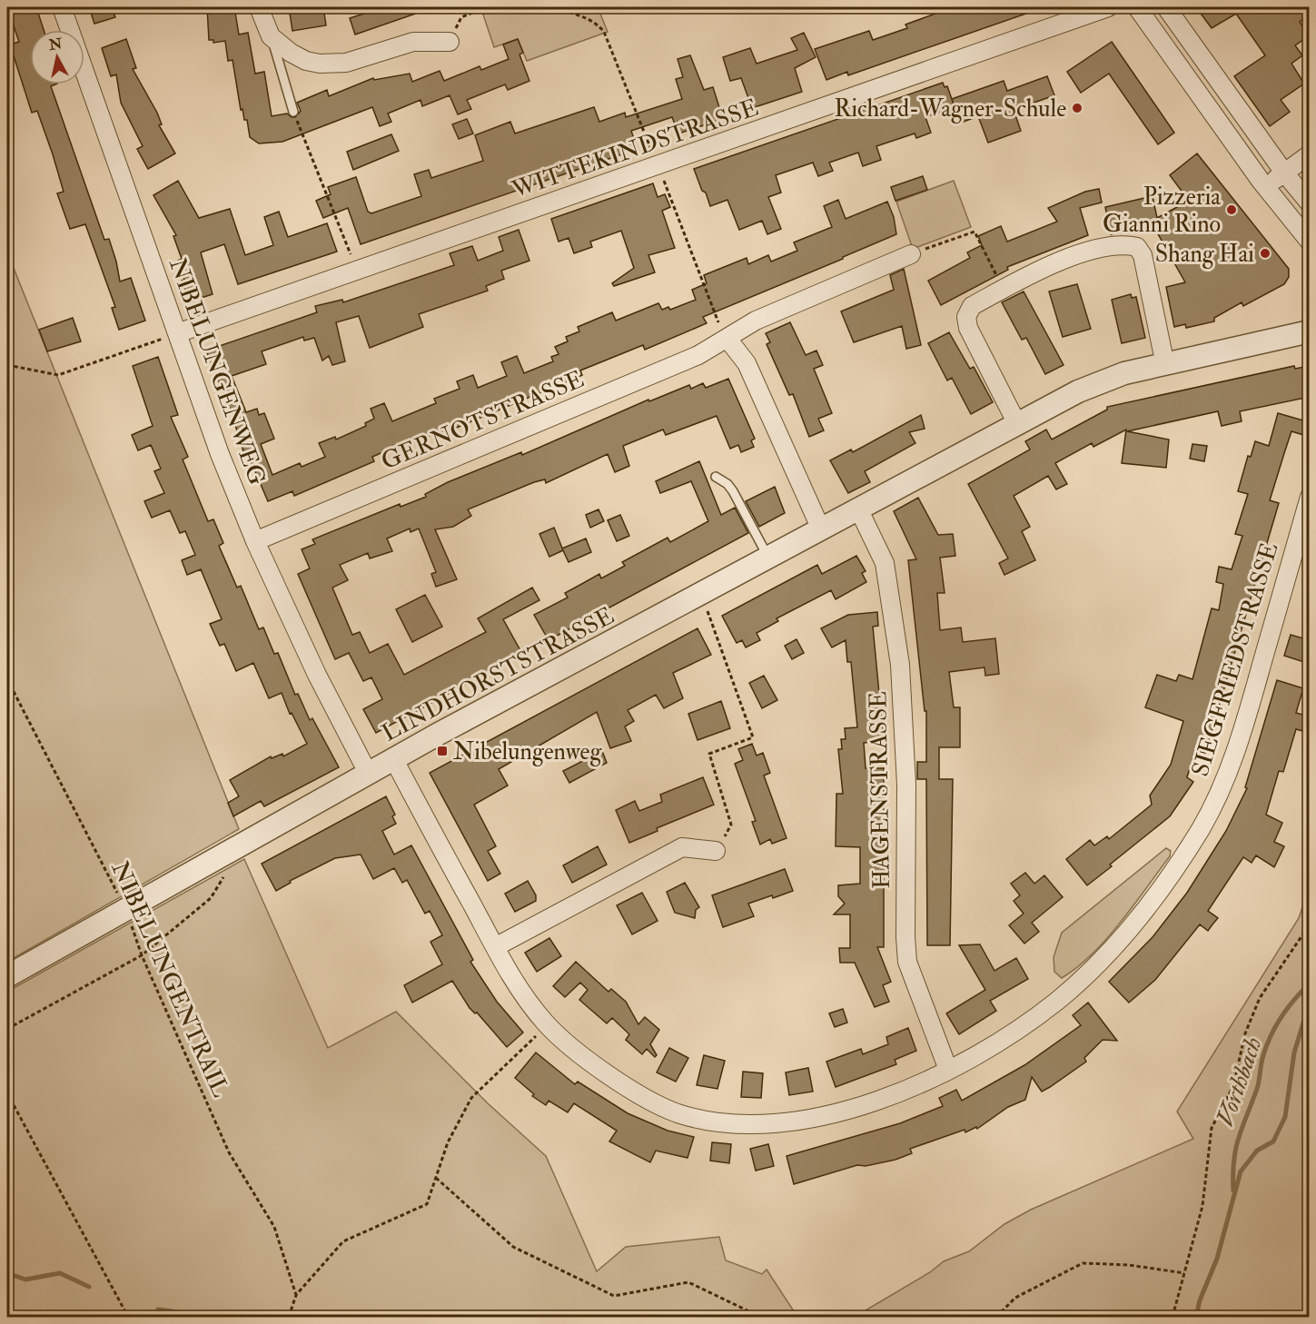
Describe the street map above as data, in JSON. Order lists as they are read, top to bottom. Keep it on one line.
{"streets":{"street":["WITTEKINDSTRASSE","NIBELUNGENWEG","GERNOTSTRASSE","SIEGFRIEDSTRASSE","LINDHORSTSTRASSE","HAGENSTRASSE"],"path":["NIBELUNGENTRAIL"]},"crossings":[["WITTEKINDSTRASSE","NIBELUNGENWEG"],["NIBELUNGENWEG","GERNOTSTRASSE"],["NIBELUNGENWEG","LINDHORSTSTRASSE"],["SIEGFRIEDSTRASSE","LINDHORSTSTRASSE"],["SIEGFRIEDSTRASSE","HAGENSTRASSE"],["LINDHORSTSTRASSE","HAGENSTRASSE"],["LINDHORSTSTRASSE","NIBELUNGENTRAIL"]],"water":["Vorthbach"],"places":{"other":["Richard-Wagner-Schule","Pizzeria Gianni Rino","Shang Hai"],"transit":["Nibelungenweg"]},"north":"top"}
